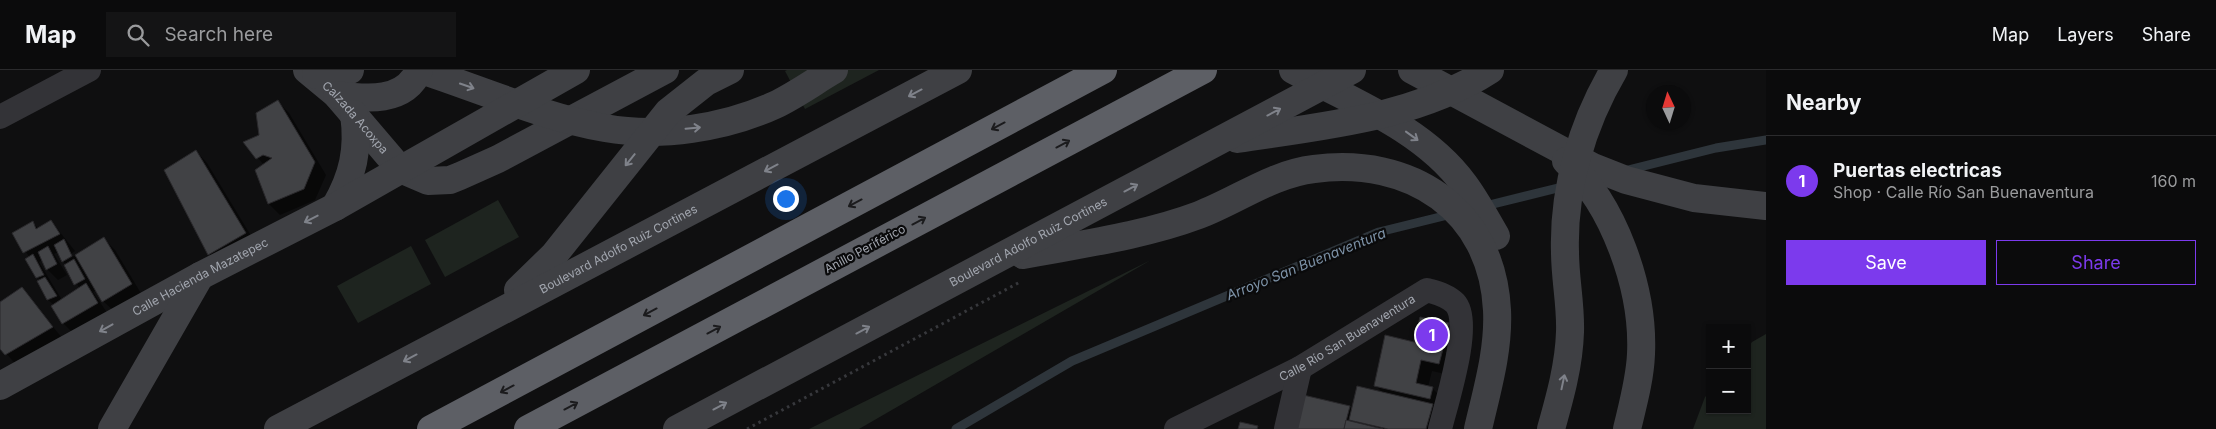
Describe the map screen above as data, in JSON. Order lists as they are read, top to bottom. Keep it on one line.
{"streets":{"highway":["Anillo Periférico"],"main road":["Calzada Acoxpa","Boulevard Adolfo Ruiz Cortines","Calle Hacienda Mazatepec"],"street":["Calle Río San Buenaventura"]},"crossings":[["Calzada Acoxpa","Calle Hacienda Mazatepec"]],"one_way":["Calle Hacienda Mazatepec"],"water":["Arroyo San Buenaventura"],"north":"top","page":{"header":"Map","search":"Search here","nav":["Map","Layers","Share"],"heading":"Nearby","list":[{"mark":"1","name":"Puertas electricas","note":"Shop · Calle Río San Buenaventura","value":"160 m"}],"buttons":["Save","Share"],"pins":"1","map_buttons":["+","−"]}}
